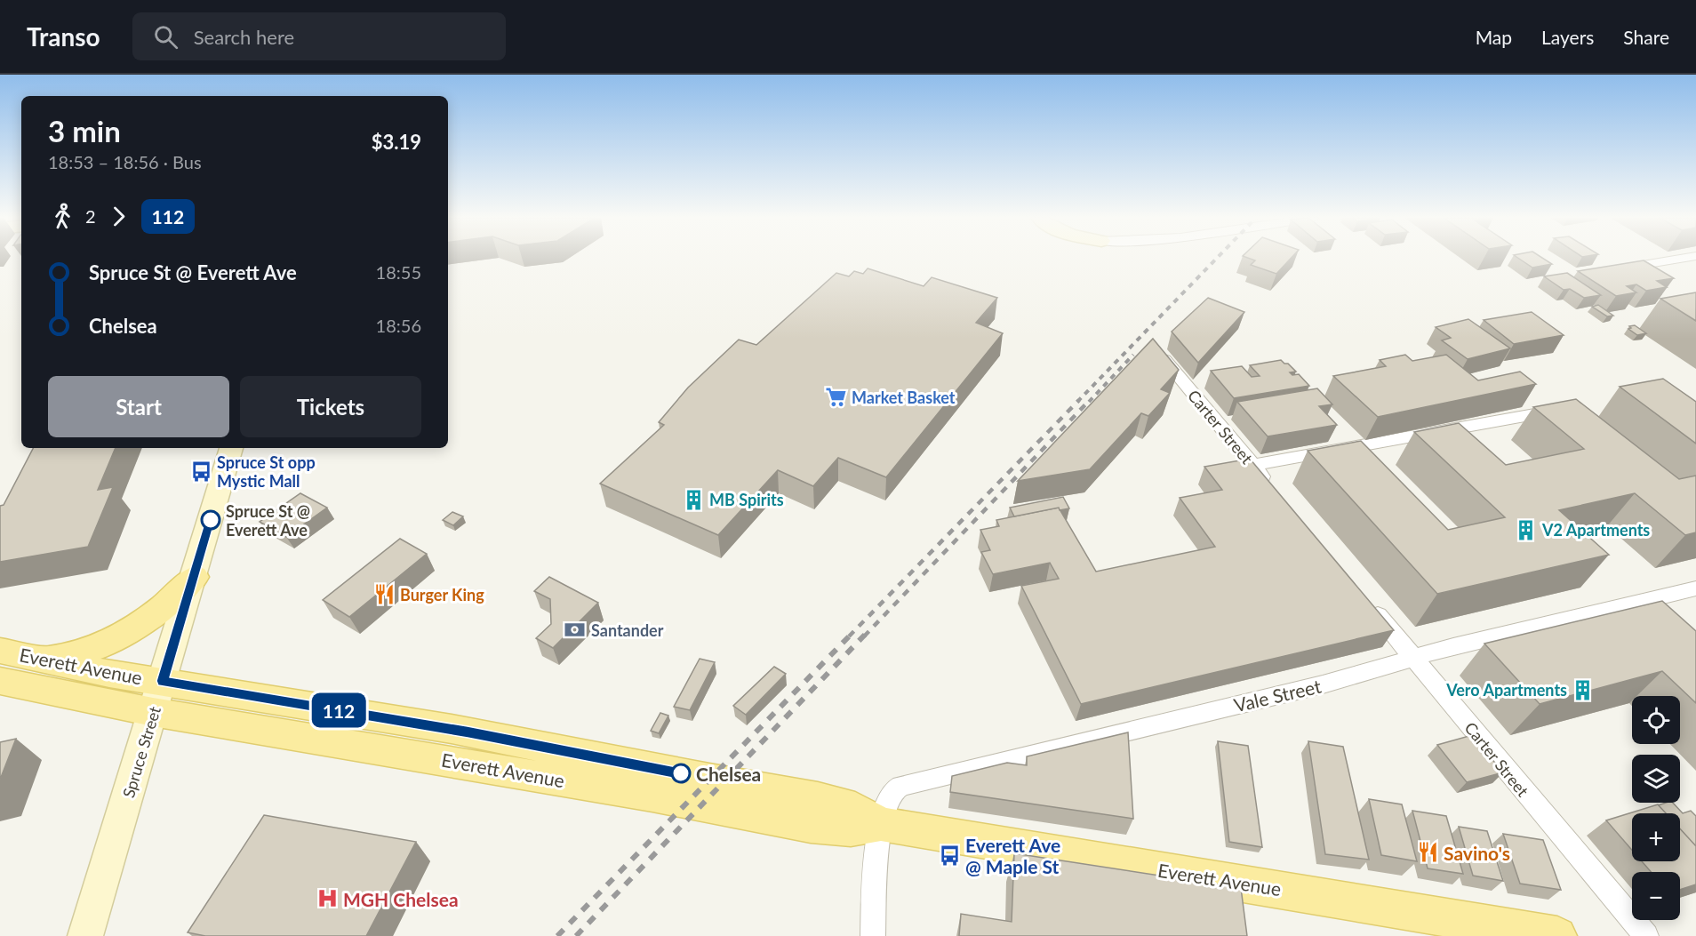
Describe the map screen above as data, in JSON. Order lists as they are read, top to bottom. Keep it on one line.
{"streets":{"main road":["Everett Avenue"],"street":["Carter Street","Vale Street","Spruce Street"]},"crossings":[["Carter Street","Vale Street"],["Everett Avenue","Vale Street"],["Everett Avenue","Spruce Street"]],"places":{"supermarket":["Market Basket"],"bus stop":["Spruce St opp Mystic Mall","Everett Ave @ Maple St"],"building":["MB Spirits","V2 Apartments","Vero Apartments"],"other":["Spruce St @ Everett Ave","Chelsea"],"restaurant":["Burger King","Savino's"],"bank":["Santander"],"hospital":["MGH Chelsea"]},"lines":["bus line 112"],"page":{"header":"Transo","search":"Search here","nav":["Map","Layers","Share"],"on_map":"112","heading":["3 min","18:53 – 18:56 · Bus","$3.19"],"legs":["2","112"],"list":[{"name":"Spruce St @ Everett Ave","value":"18:55"},{"name":"Chelsea","value":"18:56"}],"buttons":["Start","Tickets"],"map_buttons":["+","−"]}}
